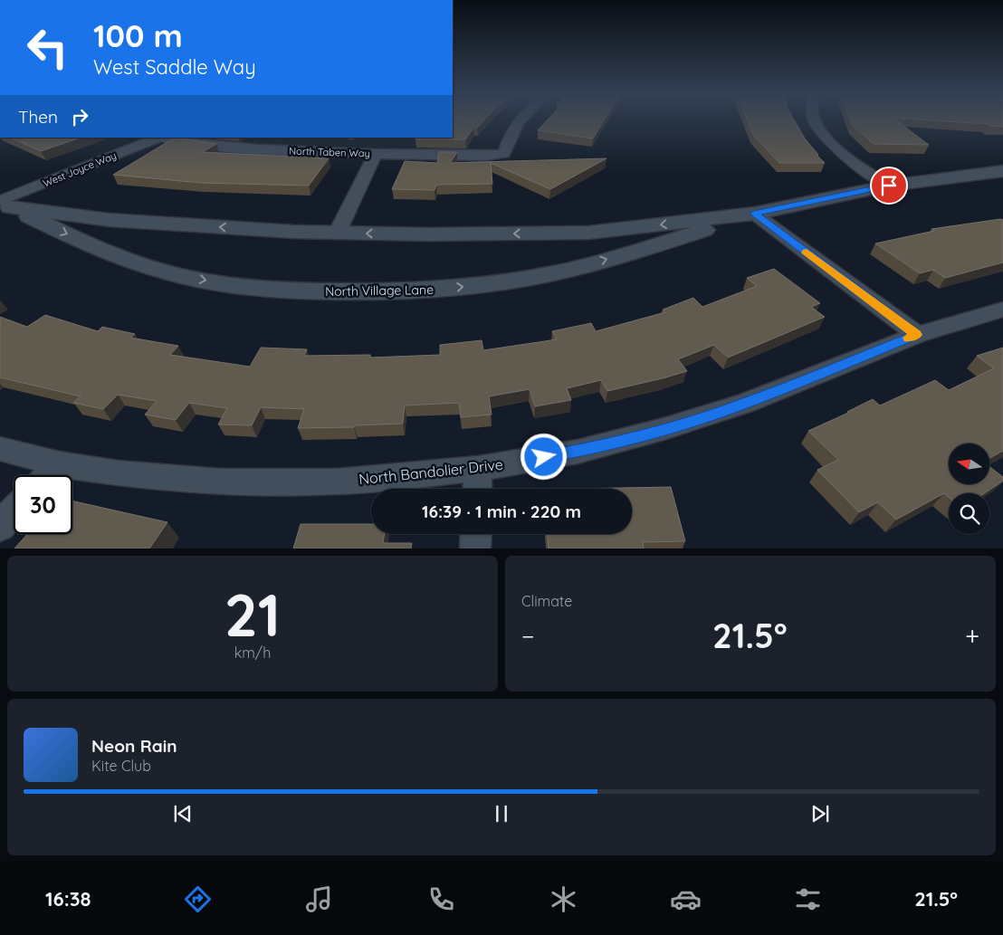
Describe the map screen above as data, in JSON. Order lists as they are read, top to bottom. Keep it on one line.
{"streets":{"street":["North Taben Way","West Joyce Way","North Village Lane","North Bandolier Drive"]},"crossings":[["North Taben Way","West Joyce Way"],["West Joyce Way","North Village Lane"]],"north":"left","page":{"turn":["100 m","West Saddle Way"],"then":"Then","limit":"30","trip":"16:39 · 1 min · 220 m","tile":[["21","km/h"],"Climate"],"heat":["−","21.5°","+"],"song":["Neon Rain","Kite Club"],"tabs":["16:38","21.5°"]}}
